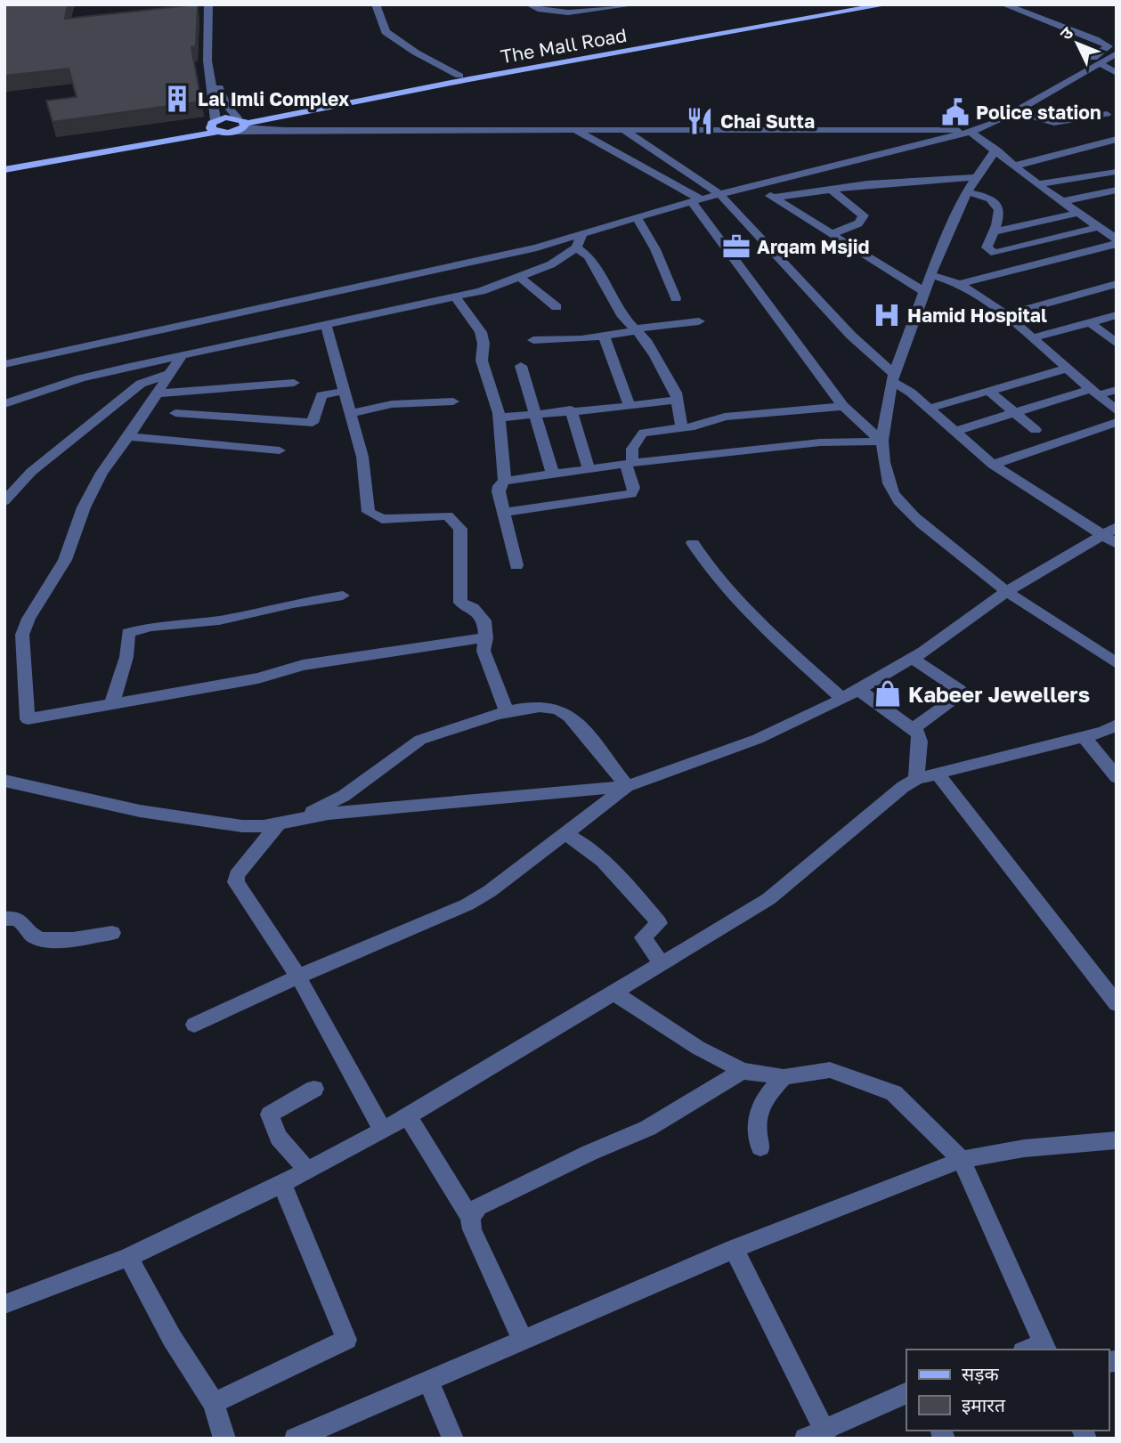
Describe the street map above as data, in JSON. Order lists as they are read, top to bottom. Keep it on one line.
{"streets":{"main road":["The Mall Road"]},"places":{"building":["Lal Imli Complex"],"public building":["Police station"],"restaurant":["Chai Sutta"],"office":["Arqam Msjid"],"hospital":["Hamid Hospital"],"shop":["Kabeer Jewellers"]},"legend":["सड़क","इमारत"],"north":"top left"}
